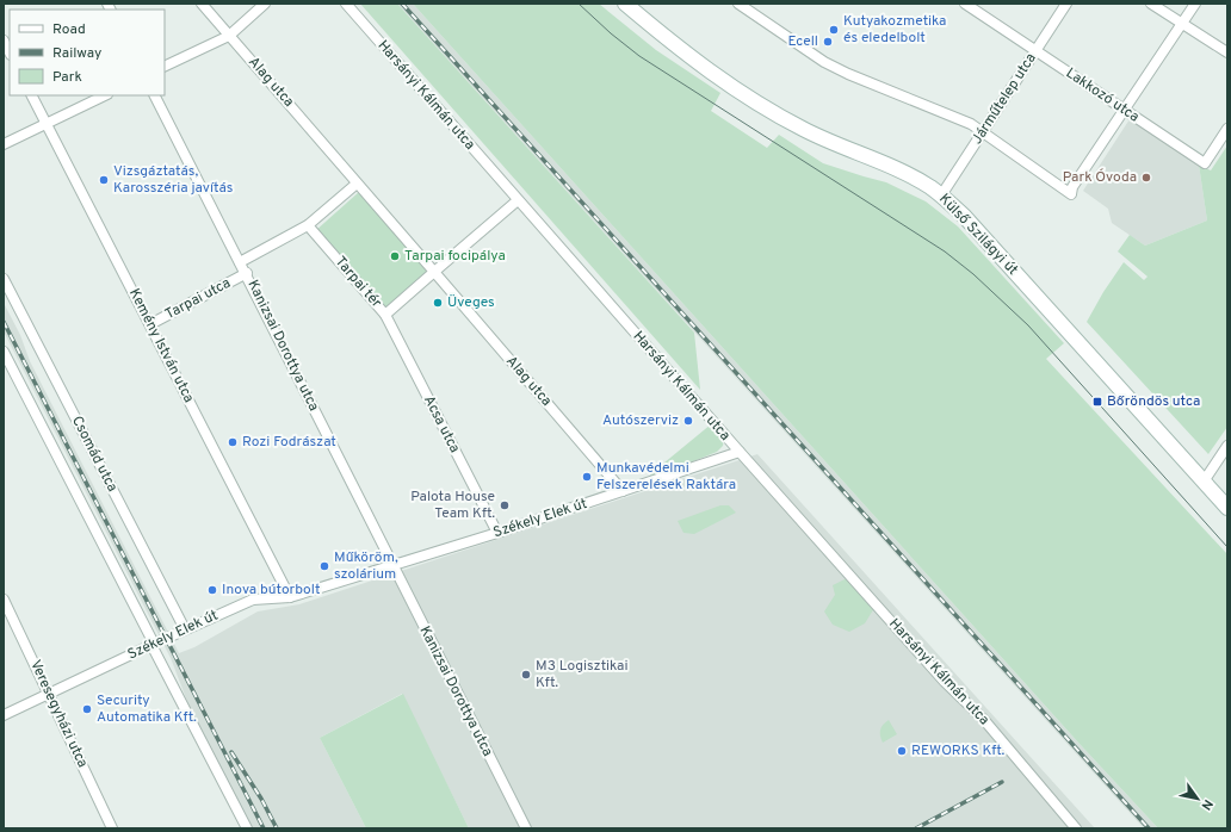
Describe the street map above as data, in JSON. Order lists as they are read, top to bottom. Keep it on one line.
{"streets":{"street":["Alag utca","Harsányi Kálmán utca","Lakkozó utca","Járműtelep utca","Külső Szilágyi út","Tarpai tér","Tarpai utca","Kemény István utca","Kanizsai Dorottya utca","Acsa utca","Csomád utca","Székely Elek út","Veresegyházi utca"]},"crossings":[["Alag utca","Tarpai tér"],["Alag utca","Székely Elek út"],["Harsányi Kálmán utca","Tarpai tér"],["Harsányi Kálmán utca","Székely Elek út"],["Lakkozó utca","Járműtelep utca"],["Járműtelep utca","Külső Szilágyi út"],["Tarpai tér","Tarpai utca"],["Tarpai tér","Acsa utca"],["Tarpai utca","Kemény István utca"],["Tarpai utca","Kanizsai Dorottya utca"],["Kemény István utca","Székely Elek út"],["Kanizsai Dorottya utca","Székely Elek út"],["Acsa utca","Székely Elek út"],["Csomád utca","Székely Elek út"],["Székely Elek út","Veresegyházi utca"]],"places":{"other":["Kutyakozmetika és eledelbolt","Ecell","Park Óvoda","Vizsgáztatás, Karosszéria javítás","Tarpai focipálya","Üveges","Autószerviz","Rozi Fodrászat","Munkavédelmi Felszerelések Raktára","Palota House Team Kft.","Műköröm, szolárium","Inova bútorbolt","M3 Logisztikai Kft.","Security Automatika Kft.","REWORKS Kft."],"transit":["Bőröndös utca"]},"legend":["Road","Railway","Park"],"north":"bottom right"}
